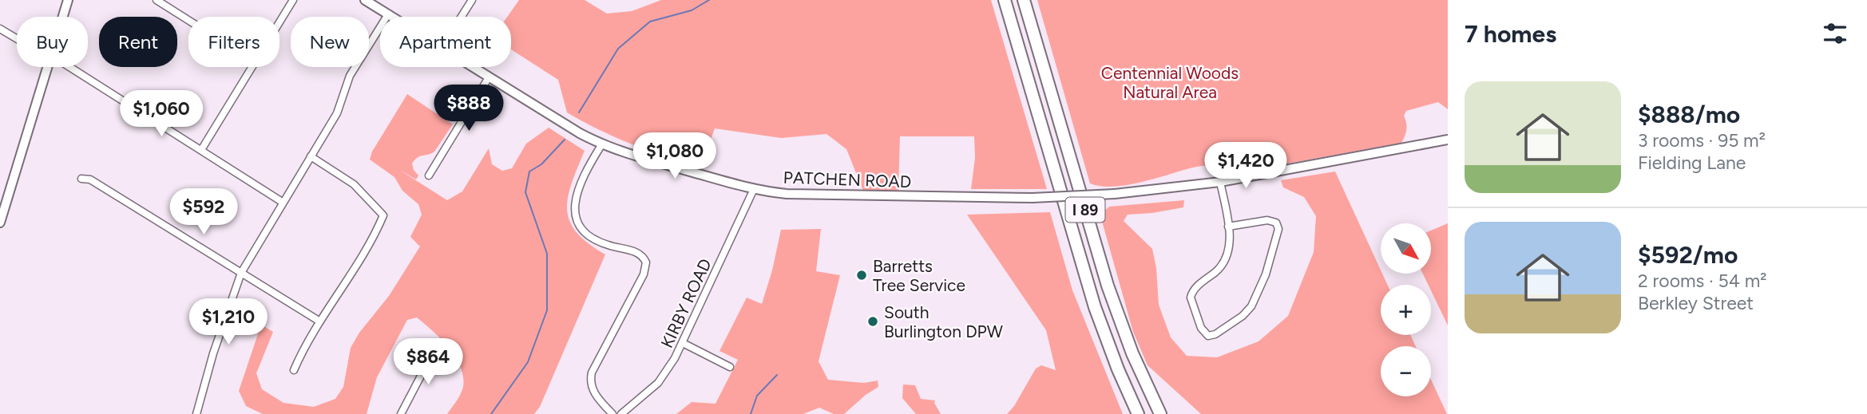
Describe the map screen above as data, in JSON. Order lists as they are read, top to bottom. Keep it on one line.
{"streets":{"highway":["I 89"],"street":["PATCHEN ROAD","KIRBY ROAD"]},"crossings":[["PATCHEN ROAD","KIRBY ROAD"]],"parks":["Centennial Woods Natural Area"],"places":["Barretts Tree Service","South Burlington DPW"],"north":"bottom right","page":{"heading":"7 homes","chip":["Buy","Rent","Filters","New","Apartment"],"list":[{"name":"$888/mo","note":"3 rooms · 95 m² · Fielding Lane"},{"name":"$592/mo","note":"2 rooms · 54 m² · Berkley Street"}],"price":["$888","$1,060","$1,080","$1,420","$592","$1,210","$864"],"map_buttons":["+","−"]}}
